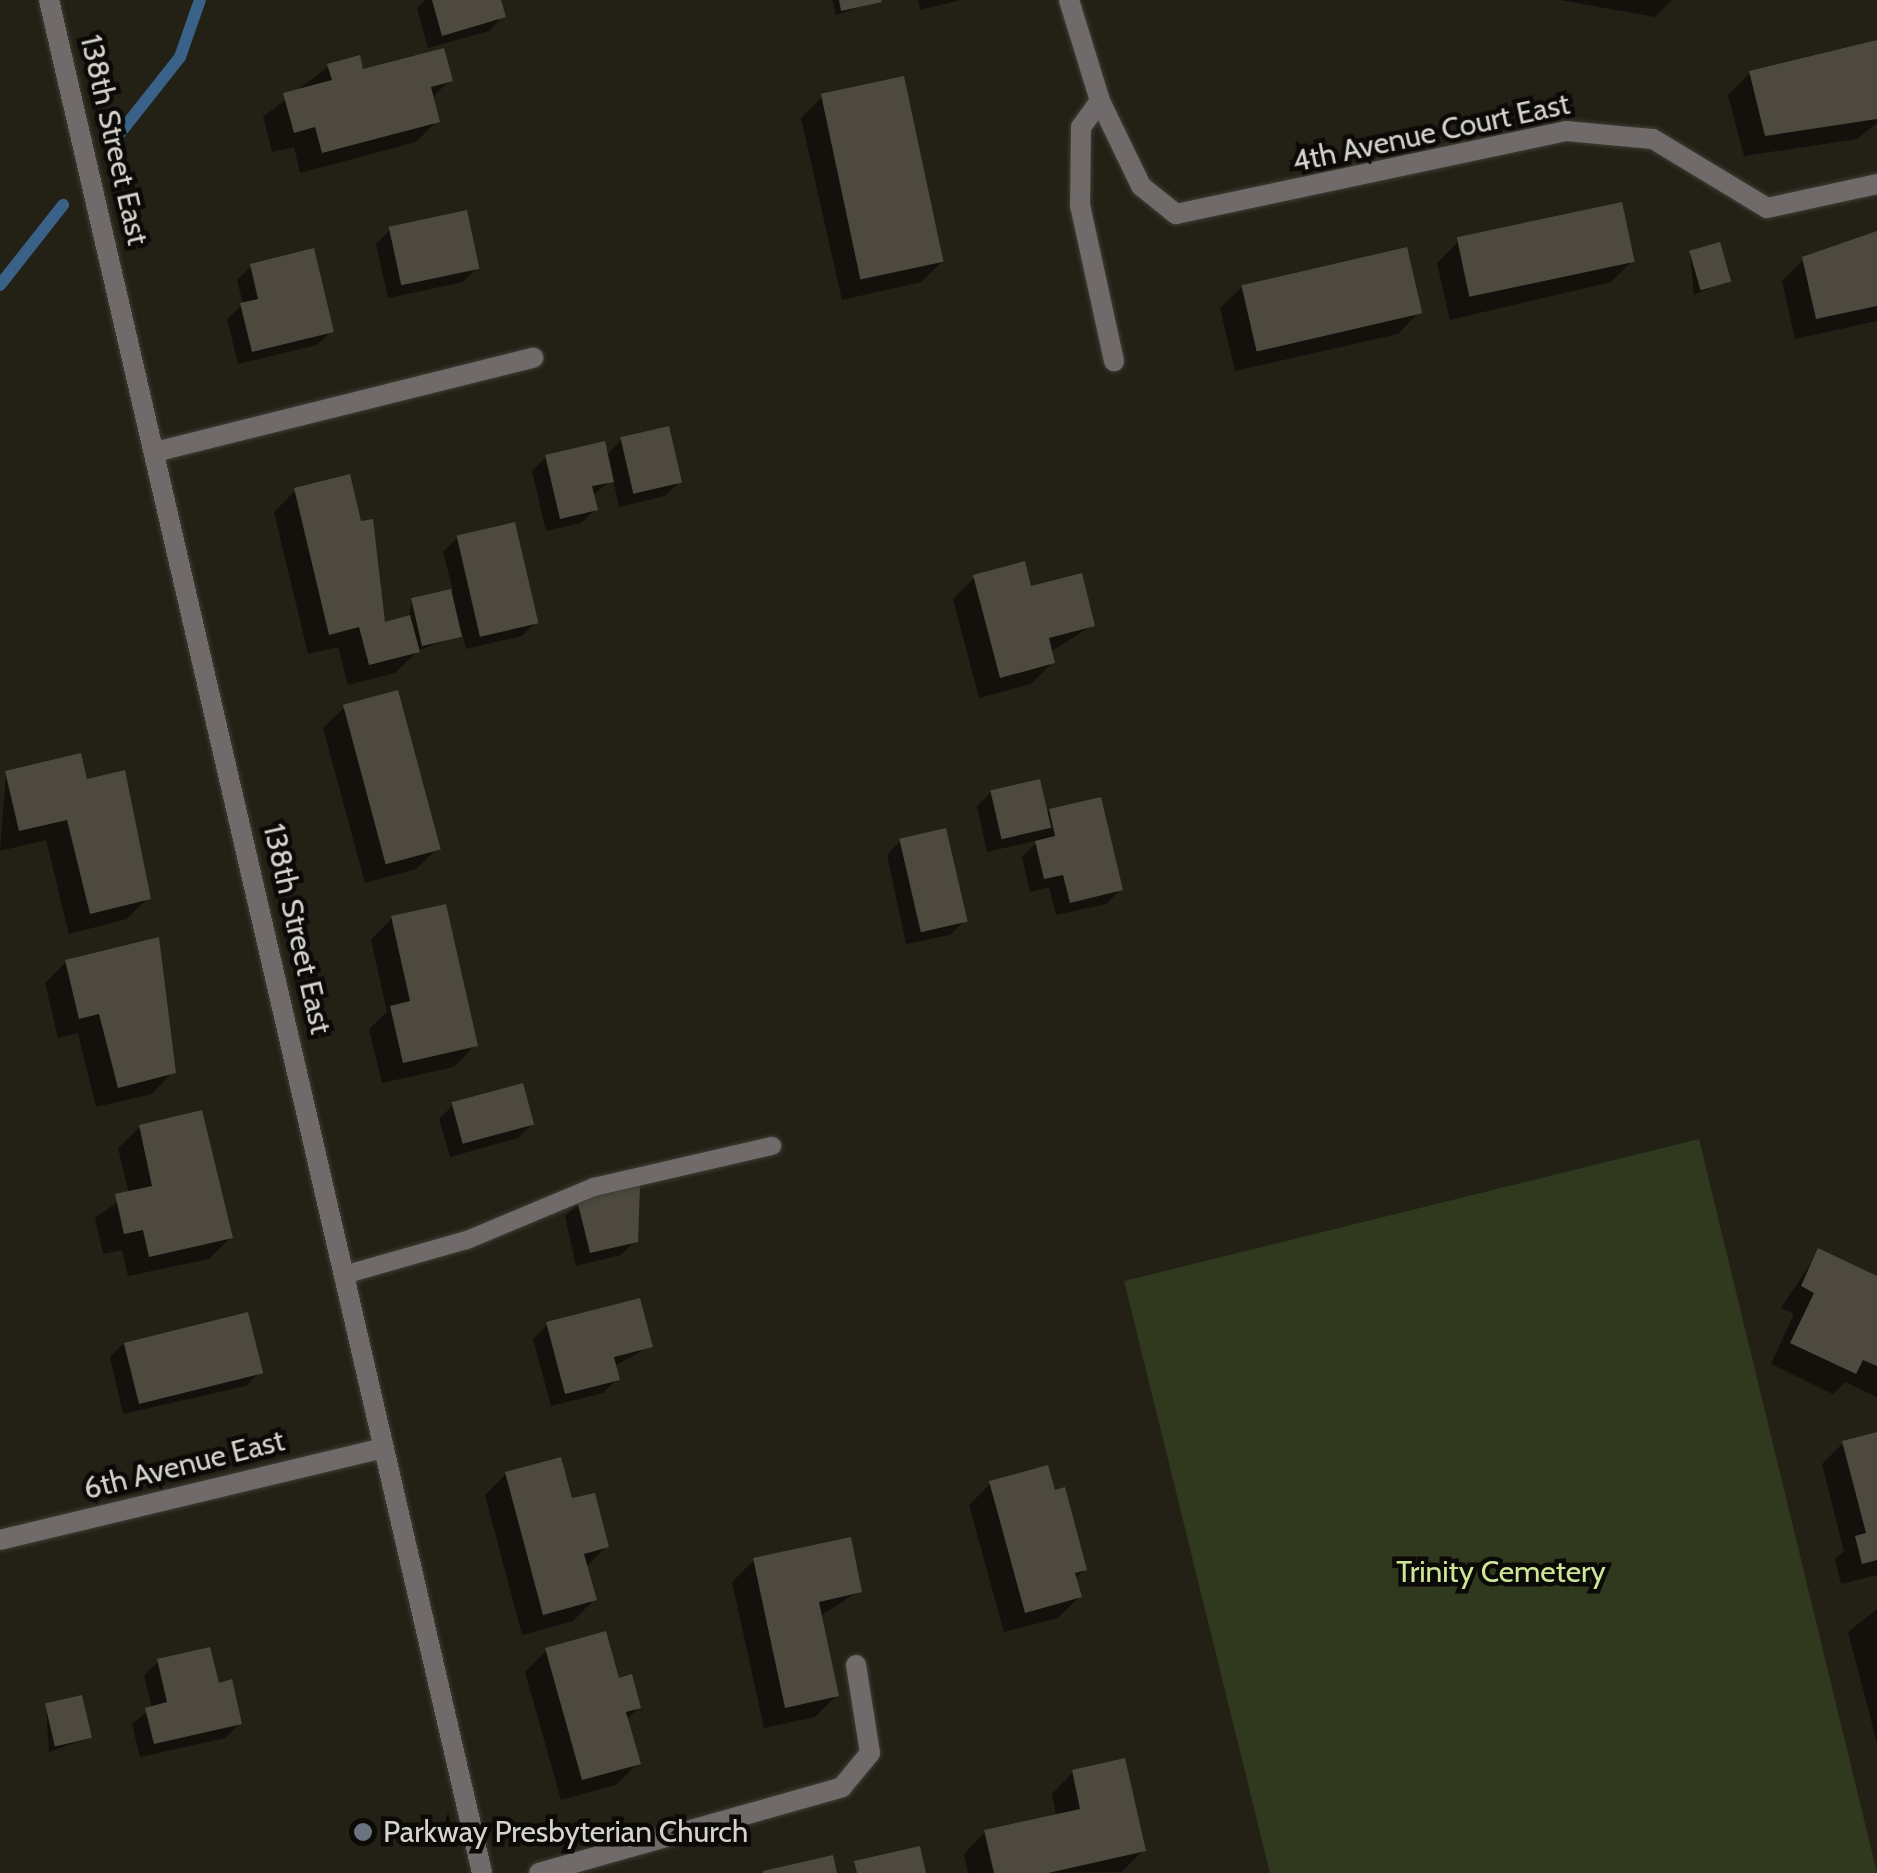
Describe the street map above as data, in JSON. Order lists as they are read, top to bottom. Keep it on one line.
{"streets":{"street":["4th Avenue Court East","138th Street East","6th Avenue East"]},"crossings":[["138th Street East","6th Avenue East"]],"parks":["Trinity Cemetery"],"places":["Parkway Presbyterian Church"]}
